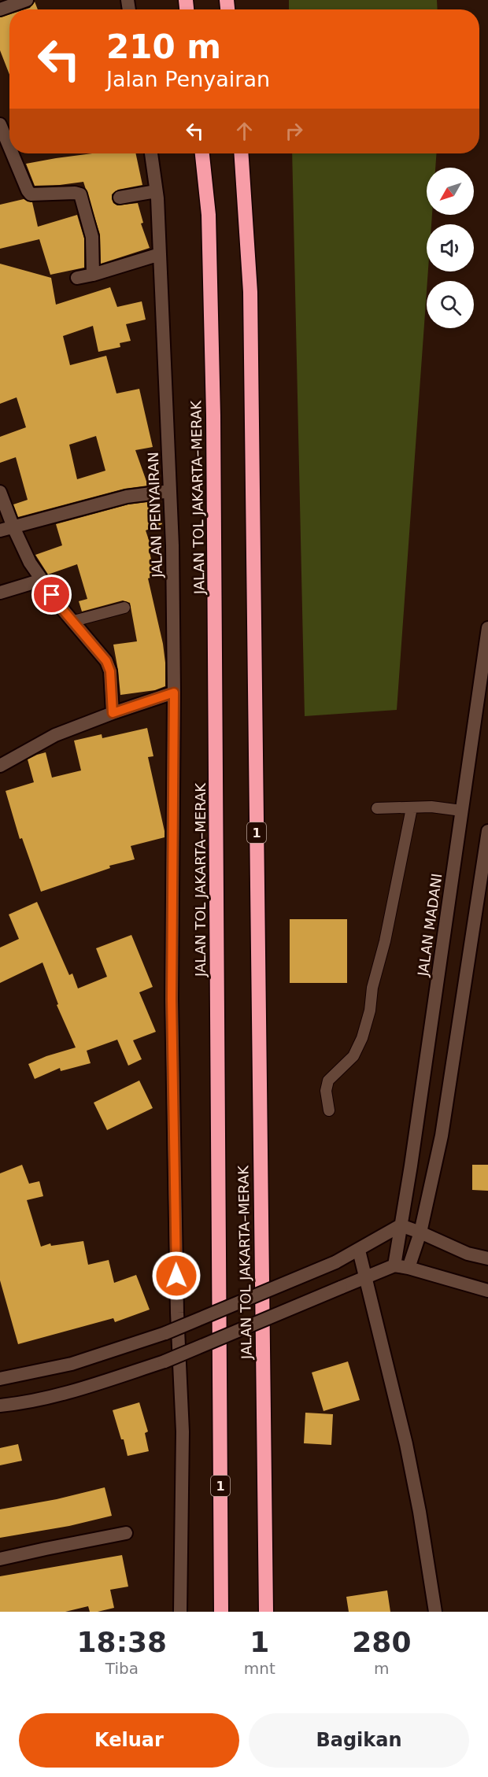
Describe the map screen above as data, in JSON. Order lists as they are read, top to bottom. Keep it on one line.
{"streets":{"highway":["JALAN TOL JAKARTA–MERAK","1"],"street":["JALAN PENYAIRAN","JALAN MADANI"]},"north":"bottom left","page":{"turn":["210 m","Jalan Penyairan"],"eta":["18:38","Tiba","1","mnt","280","m"],"buttons":["Keluar","Bagikan"]}}
